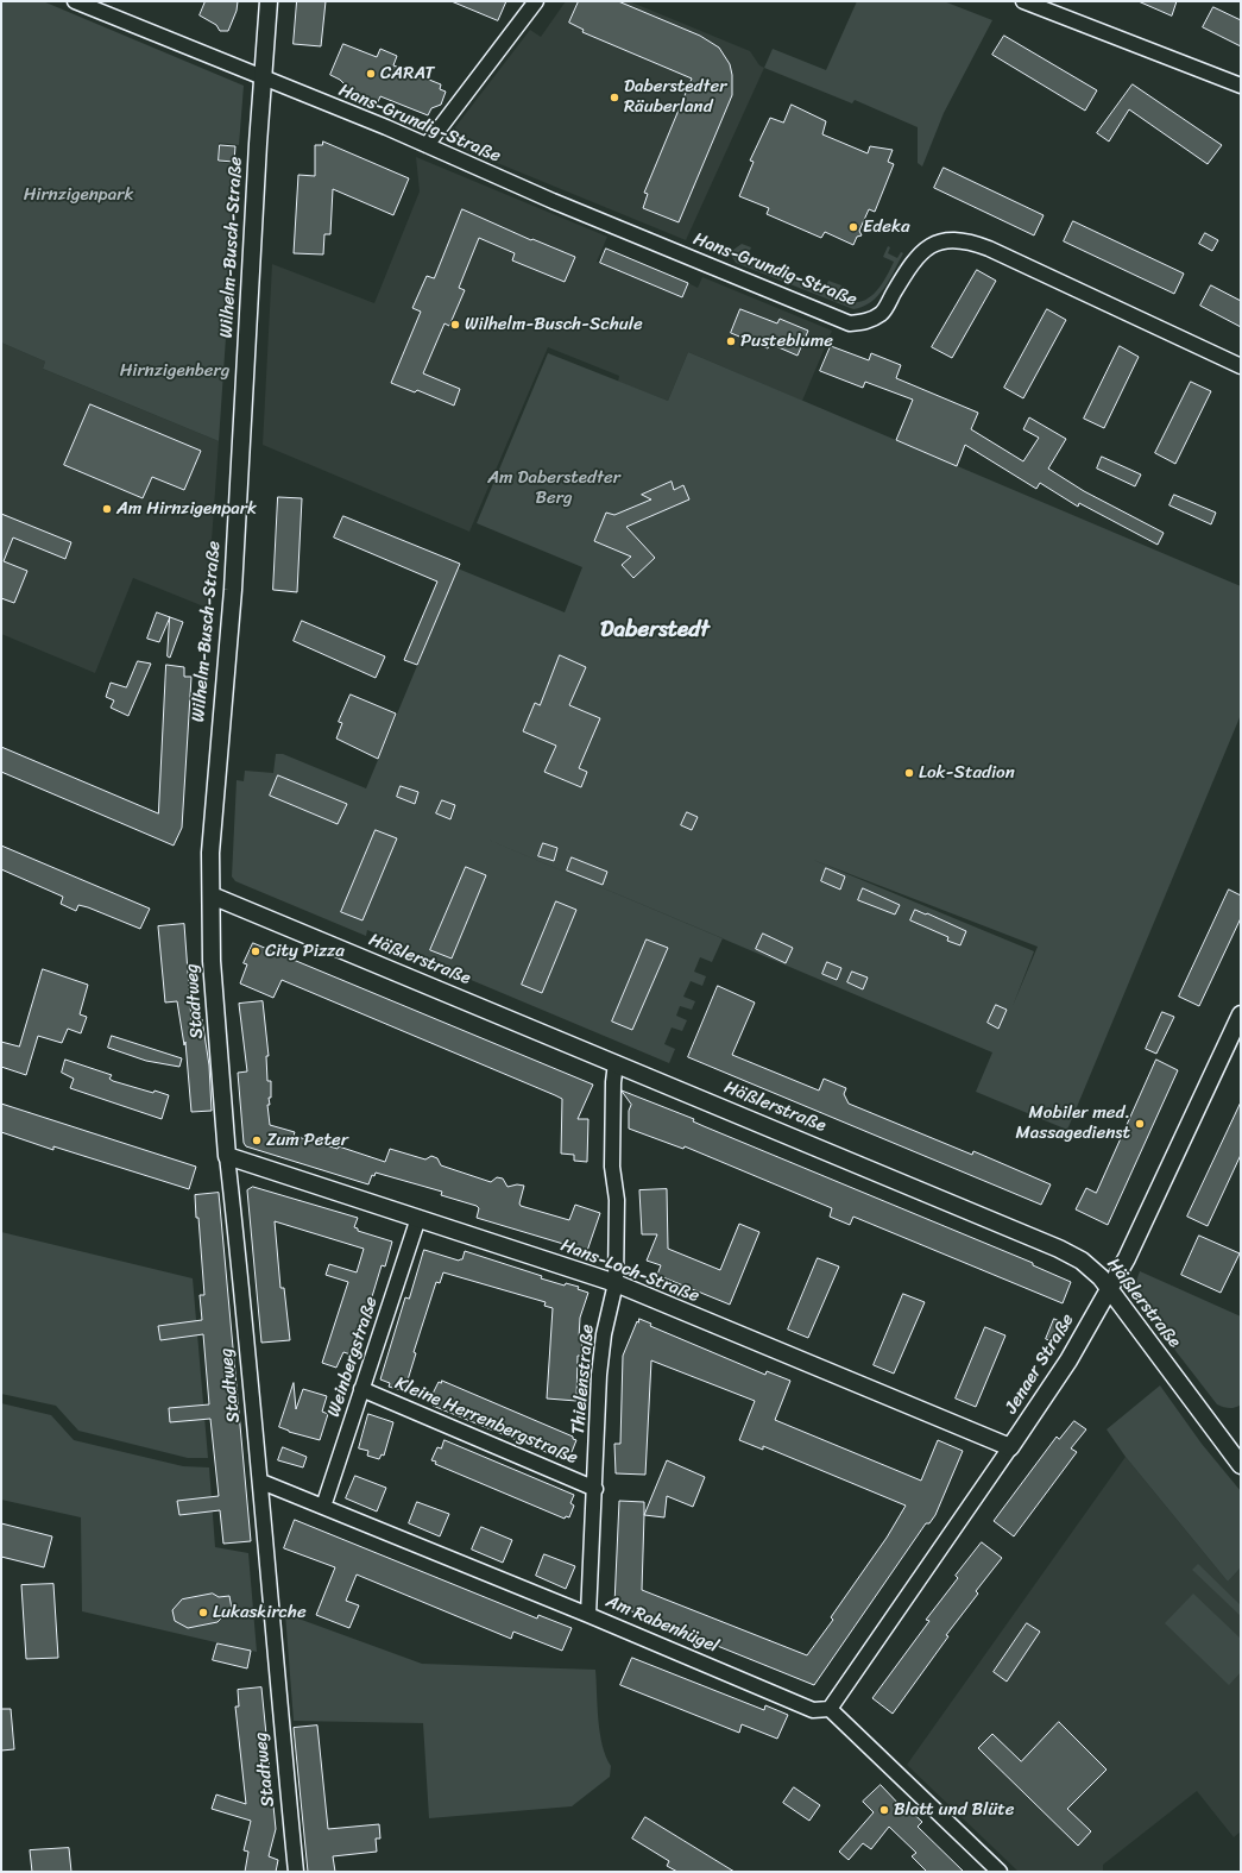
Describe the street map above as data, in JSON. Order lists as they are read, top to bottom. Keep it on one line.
{"streets":{"street":["Hans-Grundig-Straße","Wilhelm-Busch-Straße","Häßlerstraße","Stadtweg","Hans-Loch-Straße","Weinbergstraße","Jenaer Straße","Thielenstraße","Kleine Herrenbergstraße","Am Rabenhügel"]},"crossings":[["Hans-Grundig-Straße","Wilhelm-Busch-Straße"],["Wilhelm-Busch-Straße","Häßlerstraße"],["Wilhelm-Busch-Straße","Stadtweg"],["Häßlerstraße","Stadtweg"],["Häßlerstraße","Jenaer Straße"],["Häßlerstraße","Thielenstraße"],["Stadtweg","Hans-Loch-Straße"],["Stadtweg","Am Rabenhügel"],["Hans-Loch-Straße","Weinbergstraße"],["Hans-Loch-Straße","Jenaer Straße"],["Hans-Loch-Straße","Thielenstraße"],["Weinbergstraße","Kleine Herrenbergstraße"],["Weinbergstraße","Am Rabenhügel"],["Jenaer Straße","Am Rabenhügel"],["Thielenstraße","Kleine Herrenbergstraße"],["Thielenstraße","Am Rabenhügel"]],"districts":["Daberstedt"],"parks":["Hirnzigenpark","Hirnzigenberg","Am Daberstedter Berg"],"places":["CARAT","Daberstedter Räuberland","Edeka","Wilhelm-Busch-Schule","Pusteblume","Am Hirnzigenpark","Lok-Stadion","City Pizza","Mobiler med. Massagedienst","Zum Peter","Lukaskirche","Blatt und Blüte"]}
